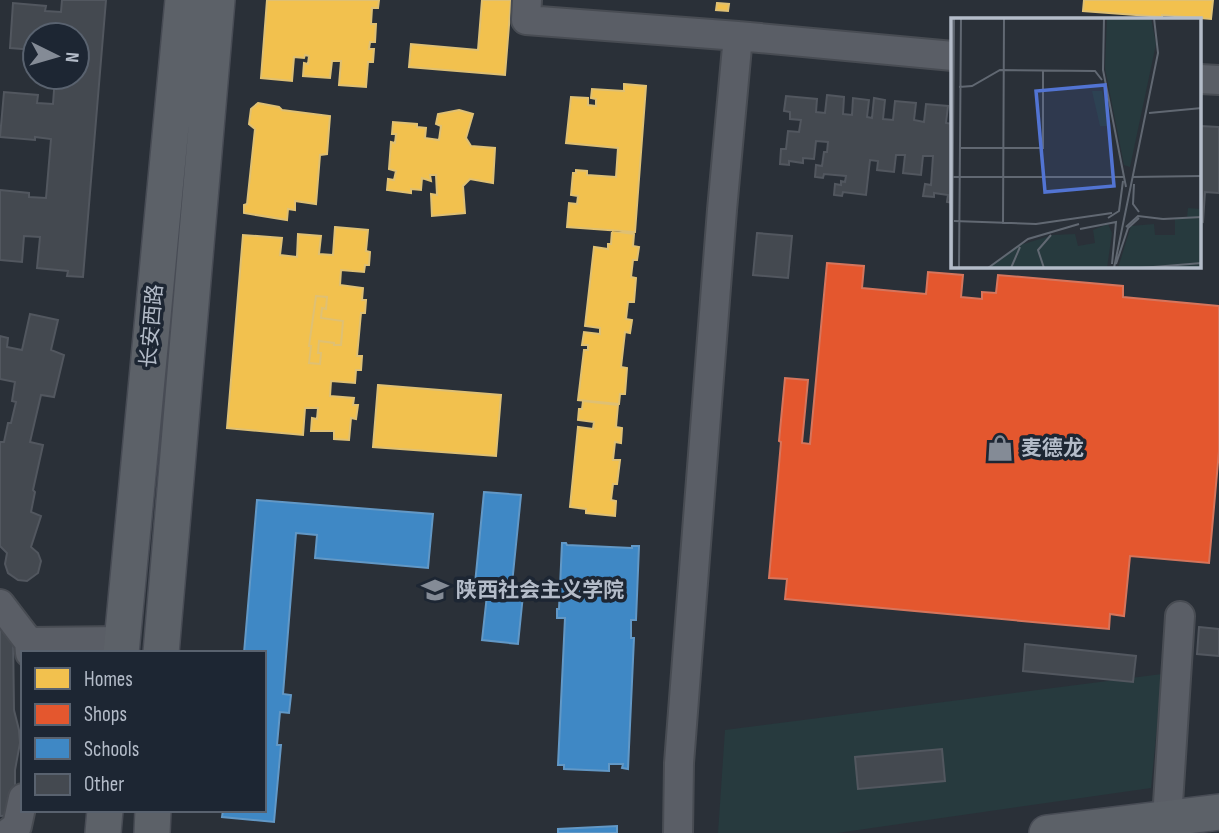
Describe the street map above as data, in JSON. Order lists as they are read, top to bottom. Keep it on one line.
{"streets":{"main road":["长安西路"]},"places":{"shop":["麦德龙"],"school or university":["陕西社会主义学院"]},"legend":["Homes","Shops","Schools","Other"],"north":"right"}
